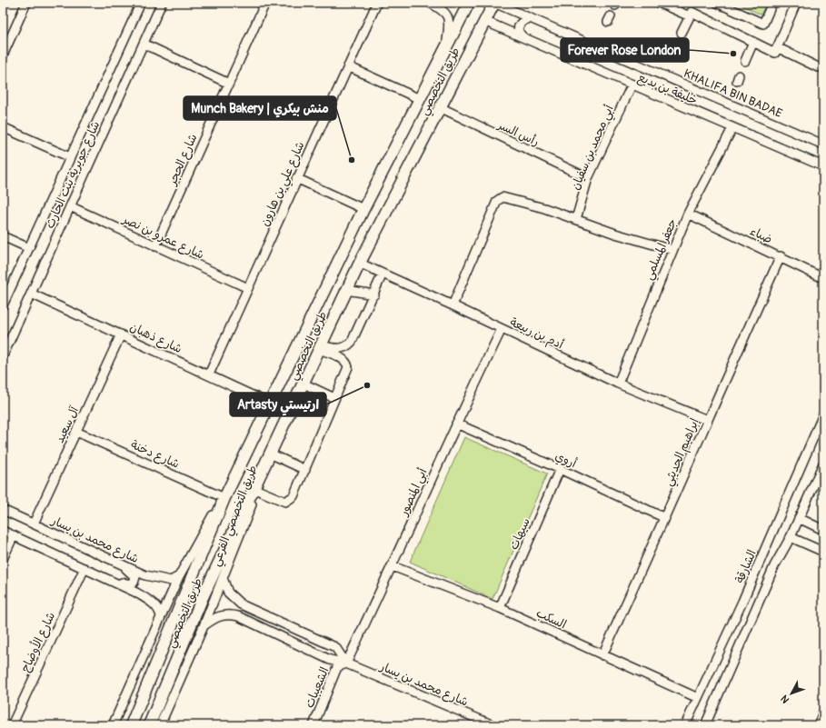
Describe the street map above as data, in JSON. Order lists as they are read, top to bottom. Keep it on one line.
{"streets":{"main road":["طريق التخصصي"],"street":["خليفة بن بديع","KHALIFA BIN BADAE","رأس السر","أبي محمد بن سفيان","شارع الحجر","شارع جويرية بنت الحارث","شارع علي بن هارون","ضباء","شارع عمرو بن نصر","جعفر المسلمي","أدم بن ربيعة","شارع ذهبان","آل سعيد","إبراهيم الحديثي","شارع دخنة","أروي","أبي المنصور","طريق التخصصي الفرعي","سيهات","شارع محمد بن يسار","الشارقة","السكب","شارع الأوضاح","الشعيبات"]},"crossings":[["طريق التخصصي","خليفة بن بديع"],["طريق التخصصي","KHALIFA BIN BADAE"],["طريق التخصصي","رأس السر"],["طريق التخصصي","أدم بن ربيعة"],["طريق التخصصي","شارع ذهبان"],["طريق التخصصي","شارع دخنة"],["طريق التخصصي","طريق التخصصي الفرعي"],["خليفة بن بديع","أبي محمد بن سفيان"],["خليفة بن بديع","جعفر المسلمي"],["رأس السر","أبي محمد بن سفيان"],["شارع الحجر","شارع عمرو بن نصر"],["شارع جويرية بنت الحارث","شارع عمرو بن نصر"],["شارع جويرية بنت الحارث","شارع ذهبان"],["شارع علي بن هارون","شارع عمرو بن نصر"],["شارع علي بن هارون","شارع ذهبان"],["ضباء","جعفر المسلمي"],["ضباء","إبراهيم الحديثي"],["جعفر المسلمي","أدم بن ربيعة"],["أدم بن ربيعة","إبراهيم الحديثي"],["أدم بن ربيعة","أبي المنصور"],["شارع ذهبان","آل سعيد"],["آل سعيد","شارع دخنة"],["آل سعيد","شارع محمد بن يسار"],["إبراهيم الحديثي","أروي"],["إبراهيم الحديثي","السكب"],["شارع دخنة","طريق التخصصي الفرعي"],["أروي","أبي المنصور"],["أروي","سيهات"],["أبي المنصور","شارع محمد بن يسار"],["أبي المنصور","السكب"],["أبي المنصور","الشعيبات"],["طريق التخصصي الفرعي","شارع محمد بن يسار"],["سيهات","السكب"],["شارع محمد بن يسار","الشعيبات"],["الشارقة","السكب"]],"places":["Forever Rose London","Munch Bakery | منش بيكري","Artasty ارتيستي"],"north":"bottom left"}
